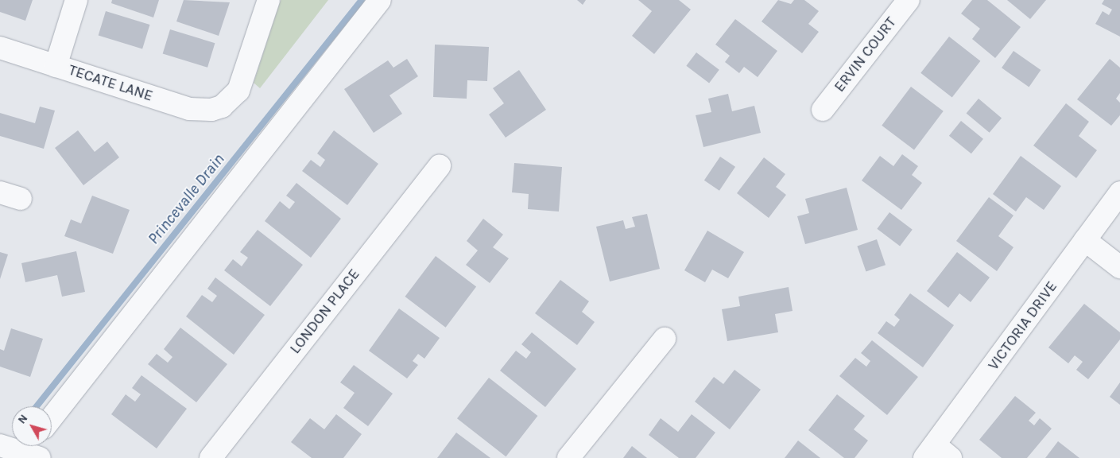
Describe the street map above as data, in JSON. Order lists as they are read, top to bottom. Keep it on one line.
{"streets":{"street":["ERVIN COURT","TECATE LANE","LONDON PLACE","VICTORIA DRIVE"]},"water":["Princevalle Drain"],"north":"top left"}
